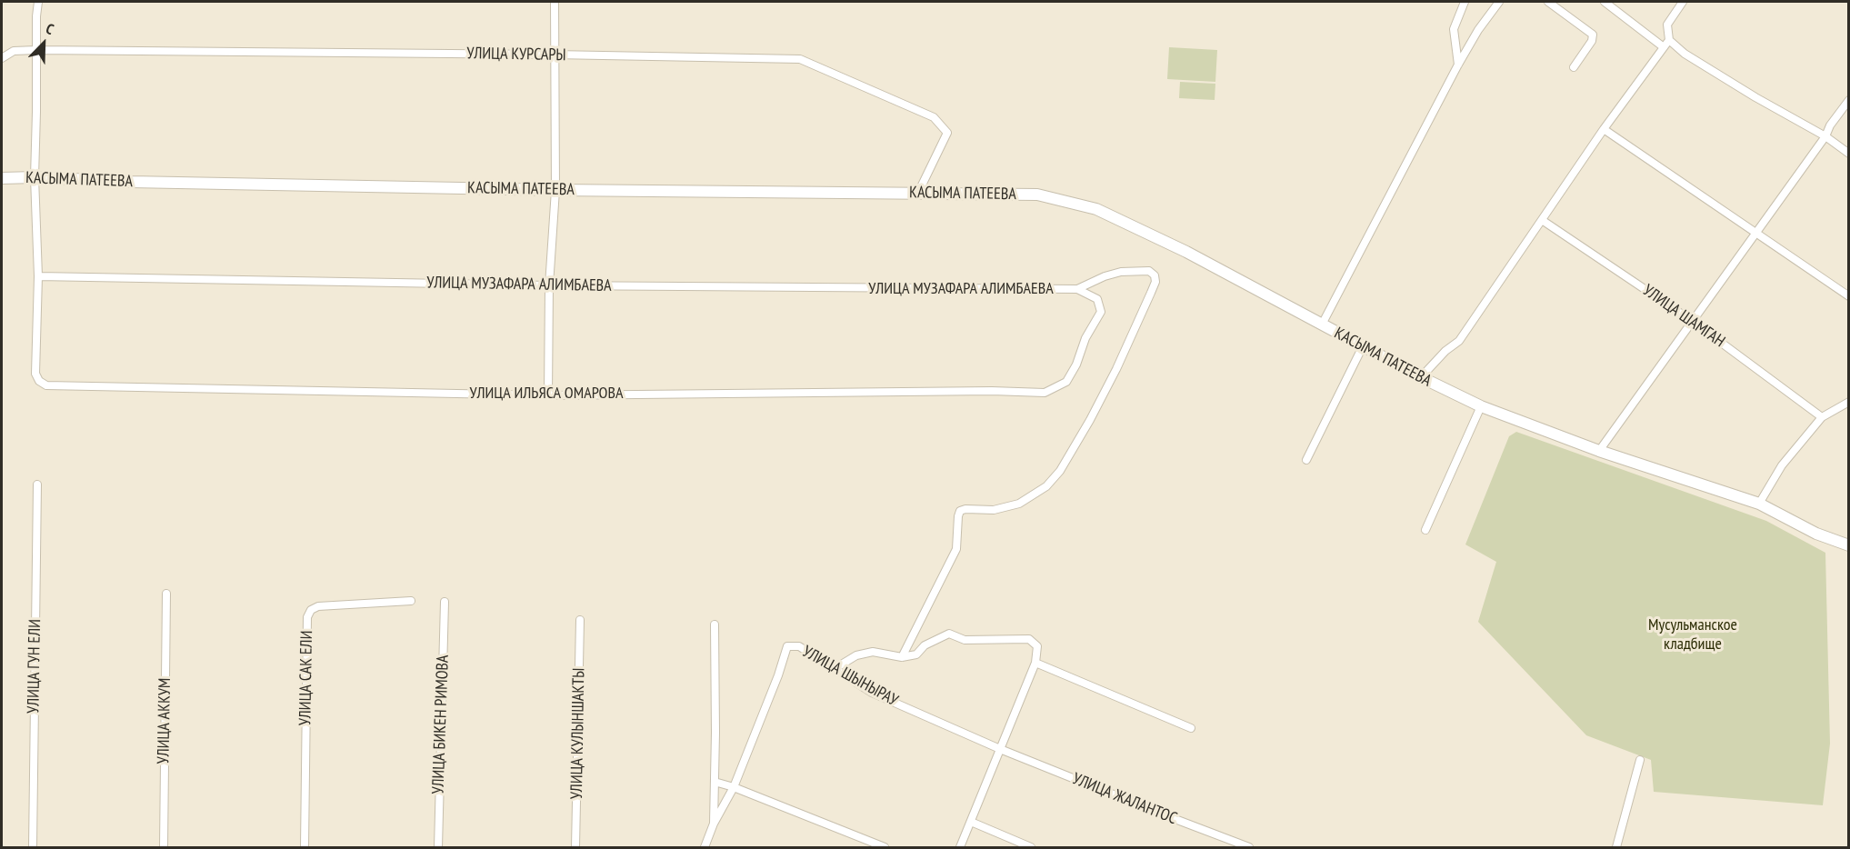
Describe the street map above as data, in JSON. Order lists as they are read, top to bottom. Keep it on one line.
{"streets":{"main road":["КАСЫМА ПАТЕЕВА"],"street":["УЛИЦА КУРСАРЫ","УЛИЦА МУЗАФАРА АЛИМБАЕВА","УЛИЦА ШАМГАН","УЛИЦА ИЛЬЯСА ОМАРОВА","УЛИЦА ГУН ЕЛИ","УЛИЦА ШЫНЫРАУ","УЛИЦА САК ЕЛИ","УЛИЦА АККУМ","УЛИЦА БИКЕН РИМОВА","УЛИЦА КУЛЫНШАКТЫ","УЛИЦА ЖАЛАНТОС"]},"crossings":[["УЛИЦА КУРСАРЫ","КАСЫМА ПАТЕЕВА"],["УЛИЦА МУЗАФАРА АЛИМБАЕВА","УЛИЦА ИЛЬЯСА ОМАРОВА"],["УЛИЦА ШЫНЫРАУ","УЛИЦА ЖАЛАНТОС"]],"parks":["Мусульманское кладбище"],"north":"top right"}
